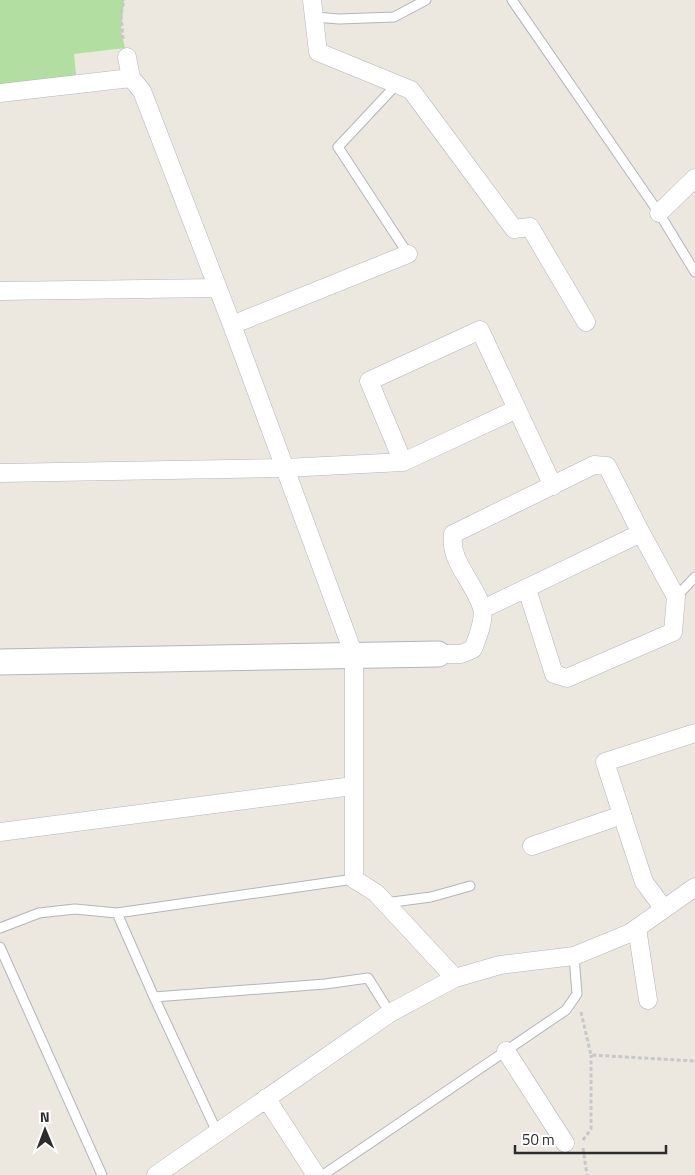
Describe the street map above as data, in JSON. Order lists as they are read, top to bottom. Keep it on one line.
{"scale_bar":"50 m","north":"top"}
